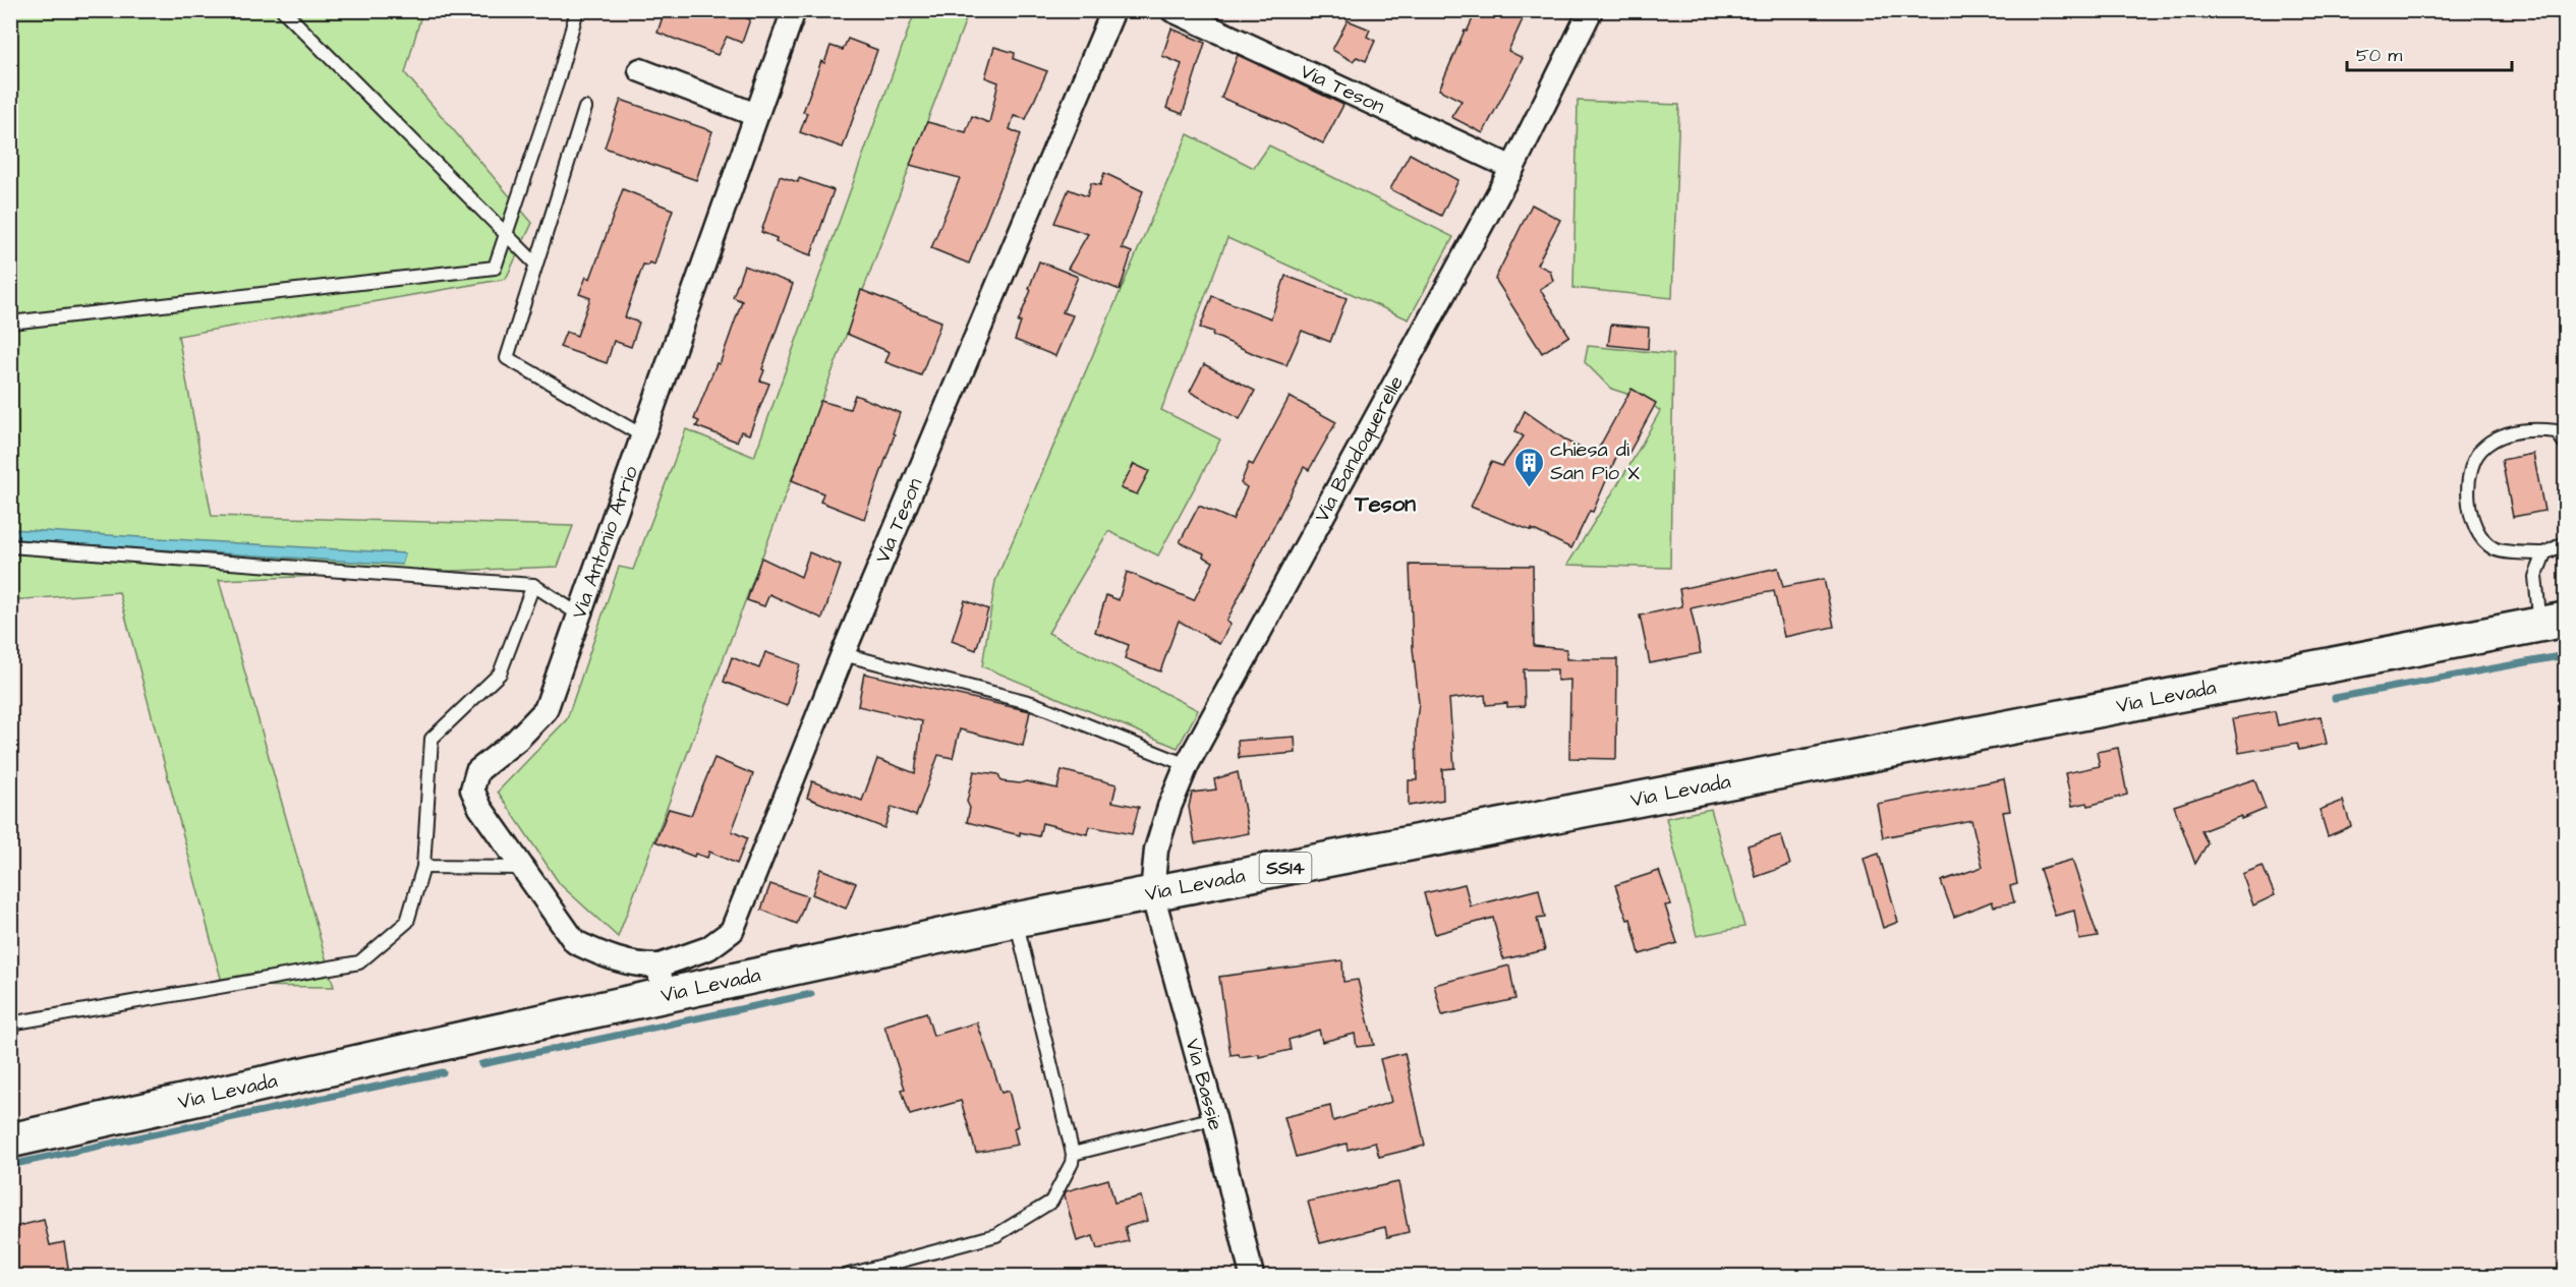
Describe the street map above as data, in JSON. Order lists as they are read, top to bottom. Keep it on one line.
{"streets":{"main road":["Via Levada","SS14"],"street":["Via Teson","Via Bandoquerelle","Via Antonio Arrio","Via Bassie"]},"crossings":[["Via Teson","Via Bandoquerelle"],["Via Teson","Via Antonio Arrio"],["Via Teson","Via Levada"],["Via Bandoquerelle","Via Levada"],["Via Bandoquerelle","Via Bassie"],["Via Antonio Arrio","Via Levada"],["Via Levada","Via Bassie"]],"districts":["Teson"],"places":{"building":["chiesa di San Pio X"]},"scale_bar":"50 m"}
